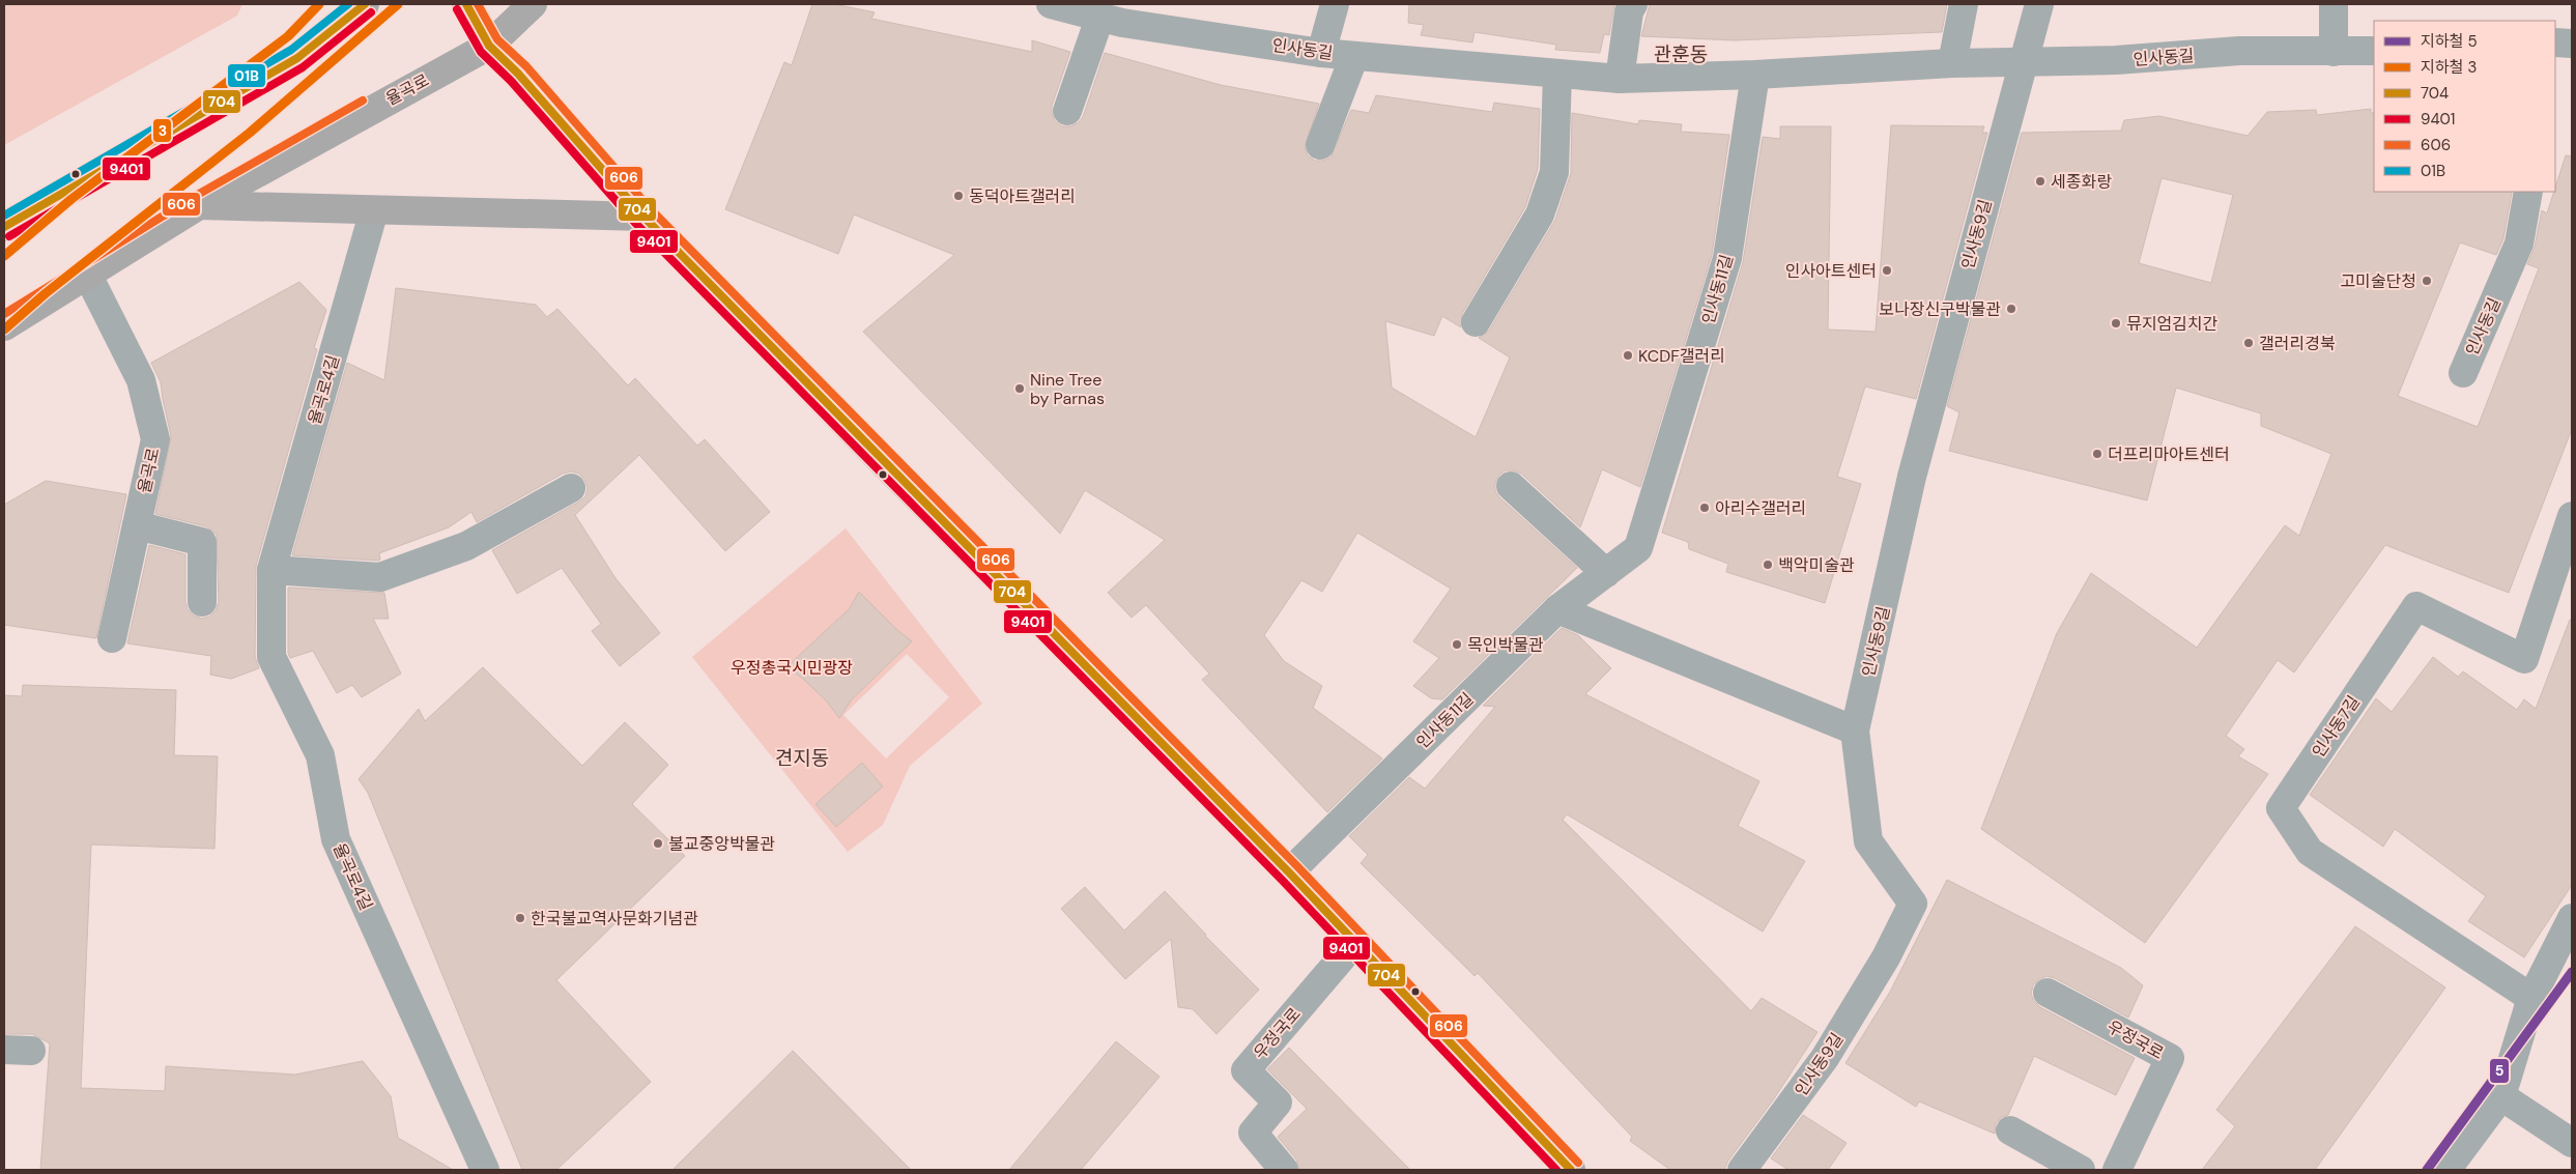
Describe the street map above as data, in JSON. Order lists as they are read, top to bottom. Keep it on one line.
{"streets":{"main road":["율곡로"],"street":["인사동길","인사동9길","인사동11길","율곡로4길","인사동7길","우정국로"]},"crossings":[["인사동길","인사동9길"],["인사동길","인사동11길"]],"districts":["관훈동","견지동"],"parks":["우정총국시민광장"],"places":["세종화랑","동덕아트갤러리","인사아트센터","고미술단청","보나장신구박물관","뮤지엄김치간","갤러리경북","KCDF갤러리","Nine Tree by Parnas","더프리마아트센터","아리수갤러리","백악미술관","목인박물관","불교중앙박물관","한국불교역사문화기념관"],"lines":["metro line 3","transit line 704","transit line 606","transit line 01B","transit line 9401","metro line 5"],"legend":["지하철 5","지하철 3","704","9401","606","01B"]}
